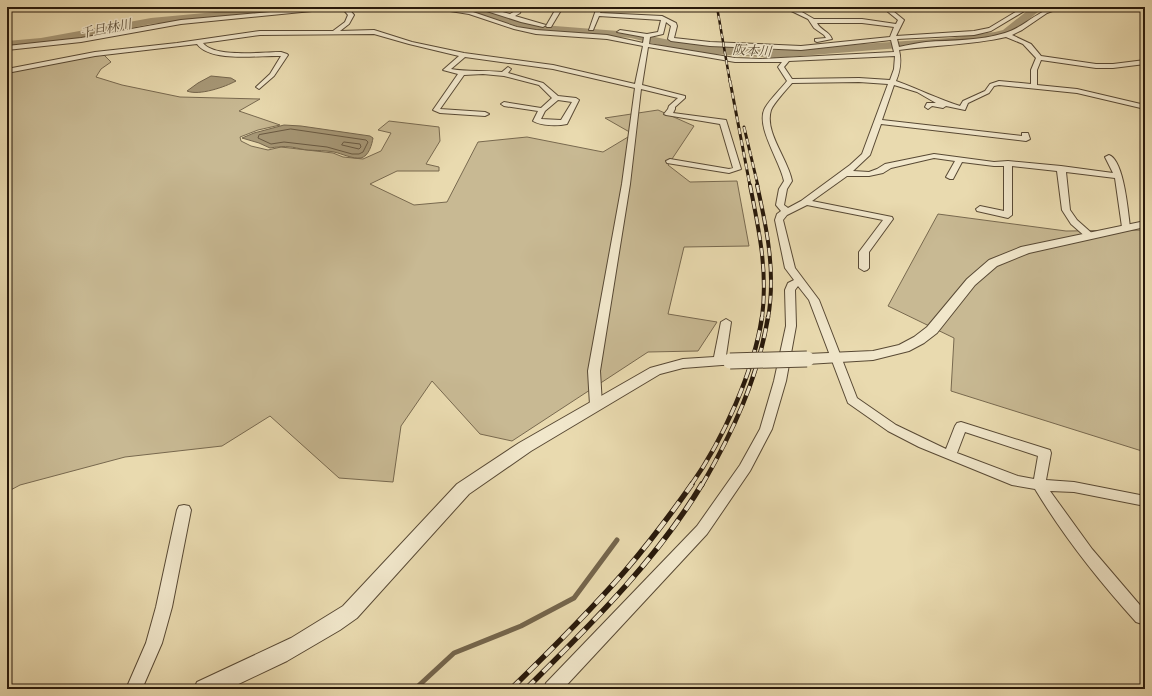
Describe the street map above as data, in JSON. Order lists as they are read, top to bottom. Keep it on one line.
{"water":["千旦林川","阪本川"]}
